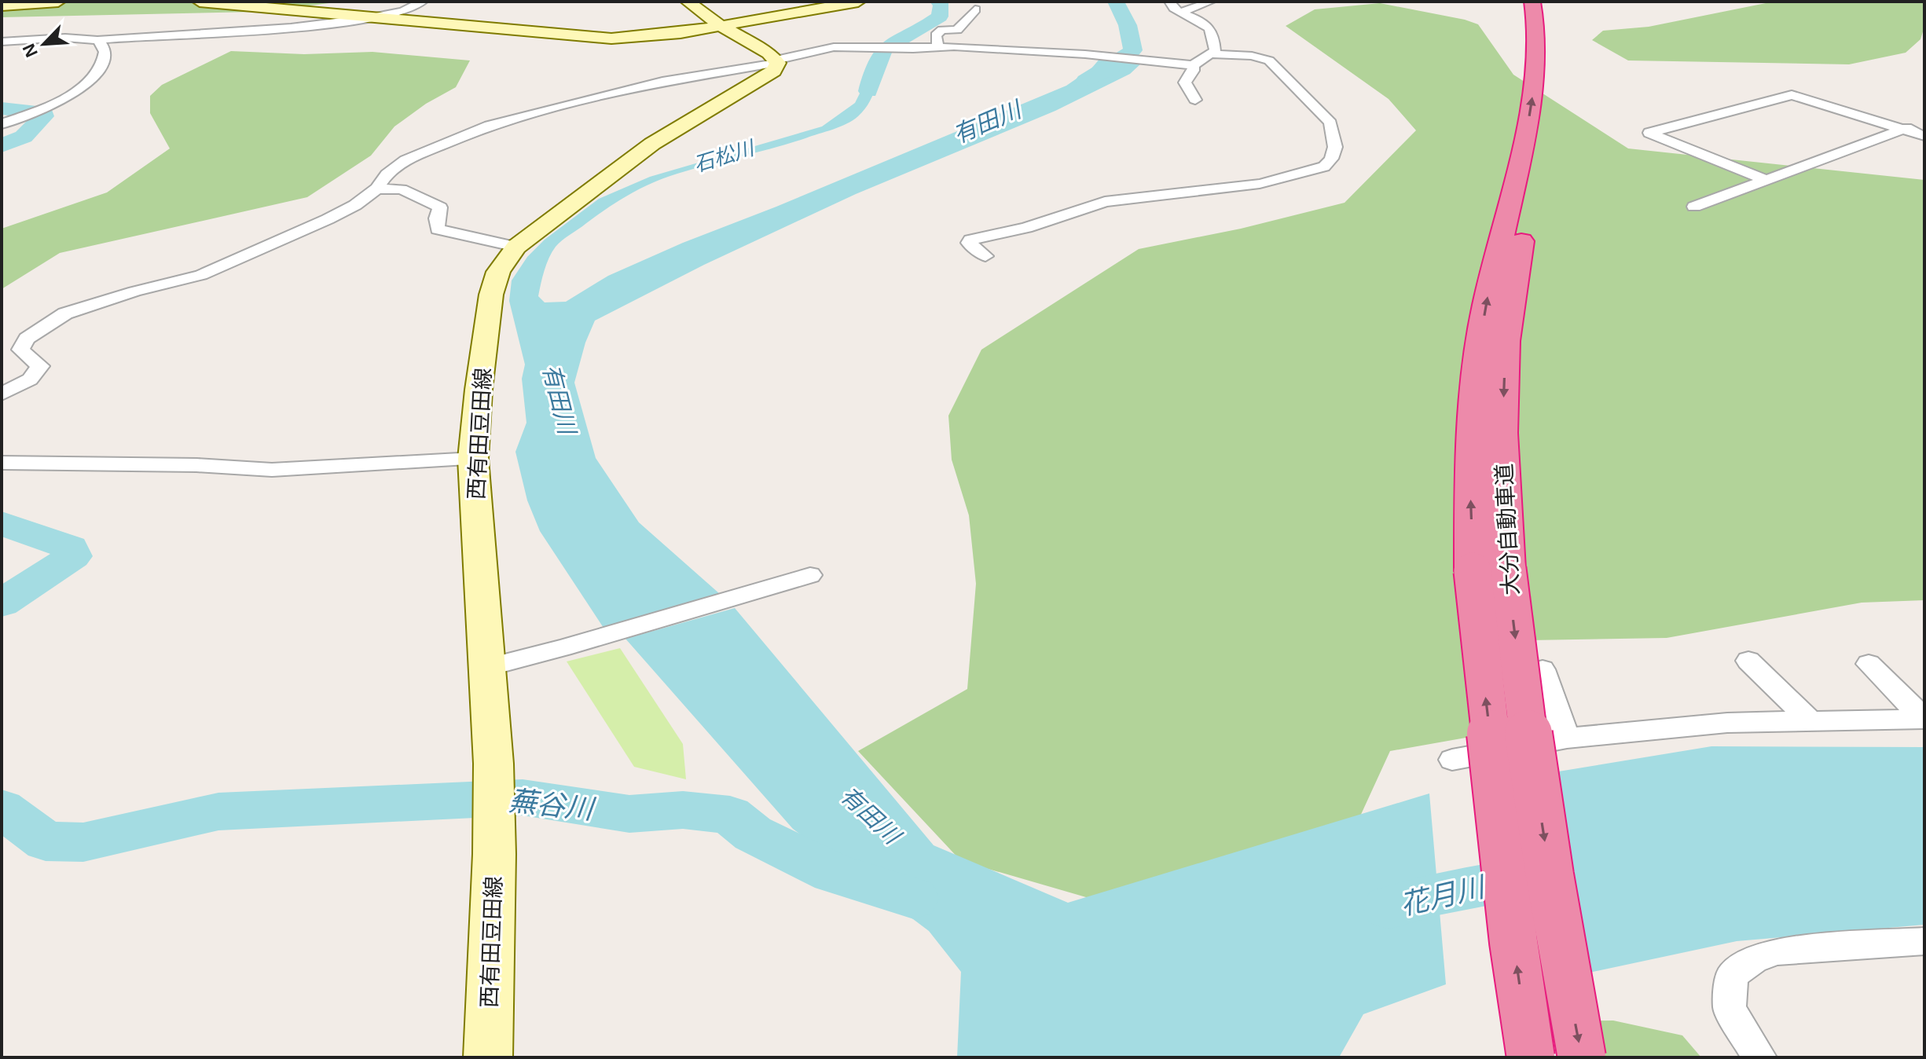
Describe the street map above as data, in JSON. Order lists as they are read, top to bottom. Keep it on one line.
{"streets":{"highway":["大分自動車道"],"main road":["西有田豆田線"]},"water":["有田川","石松川","蕪谷川","花月川"],"north":"bottom left"}
